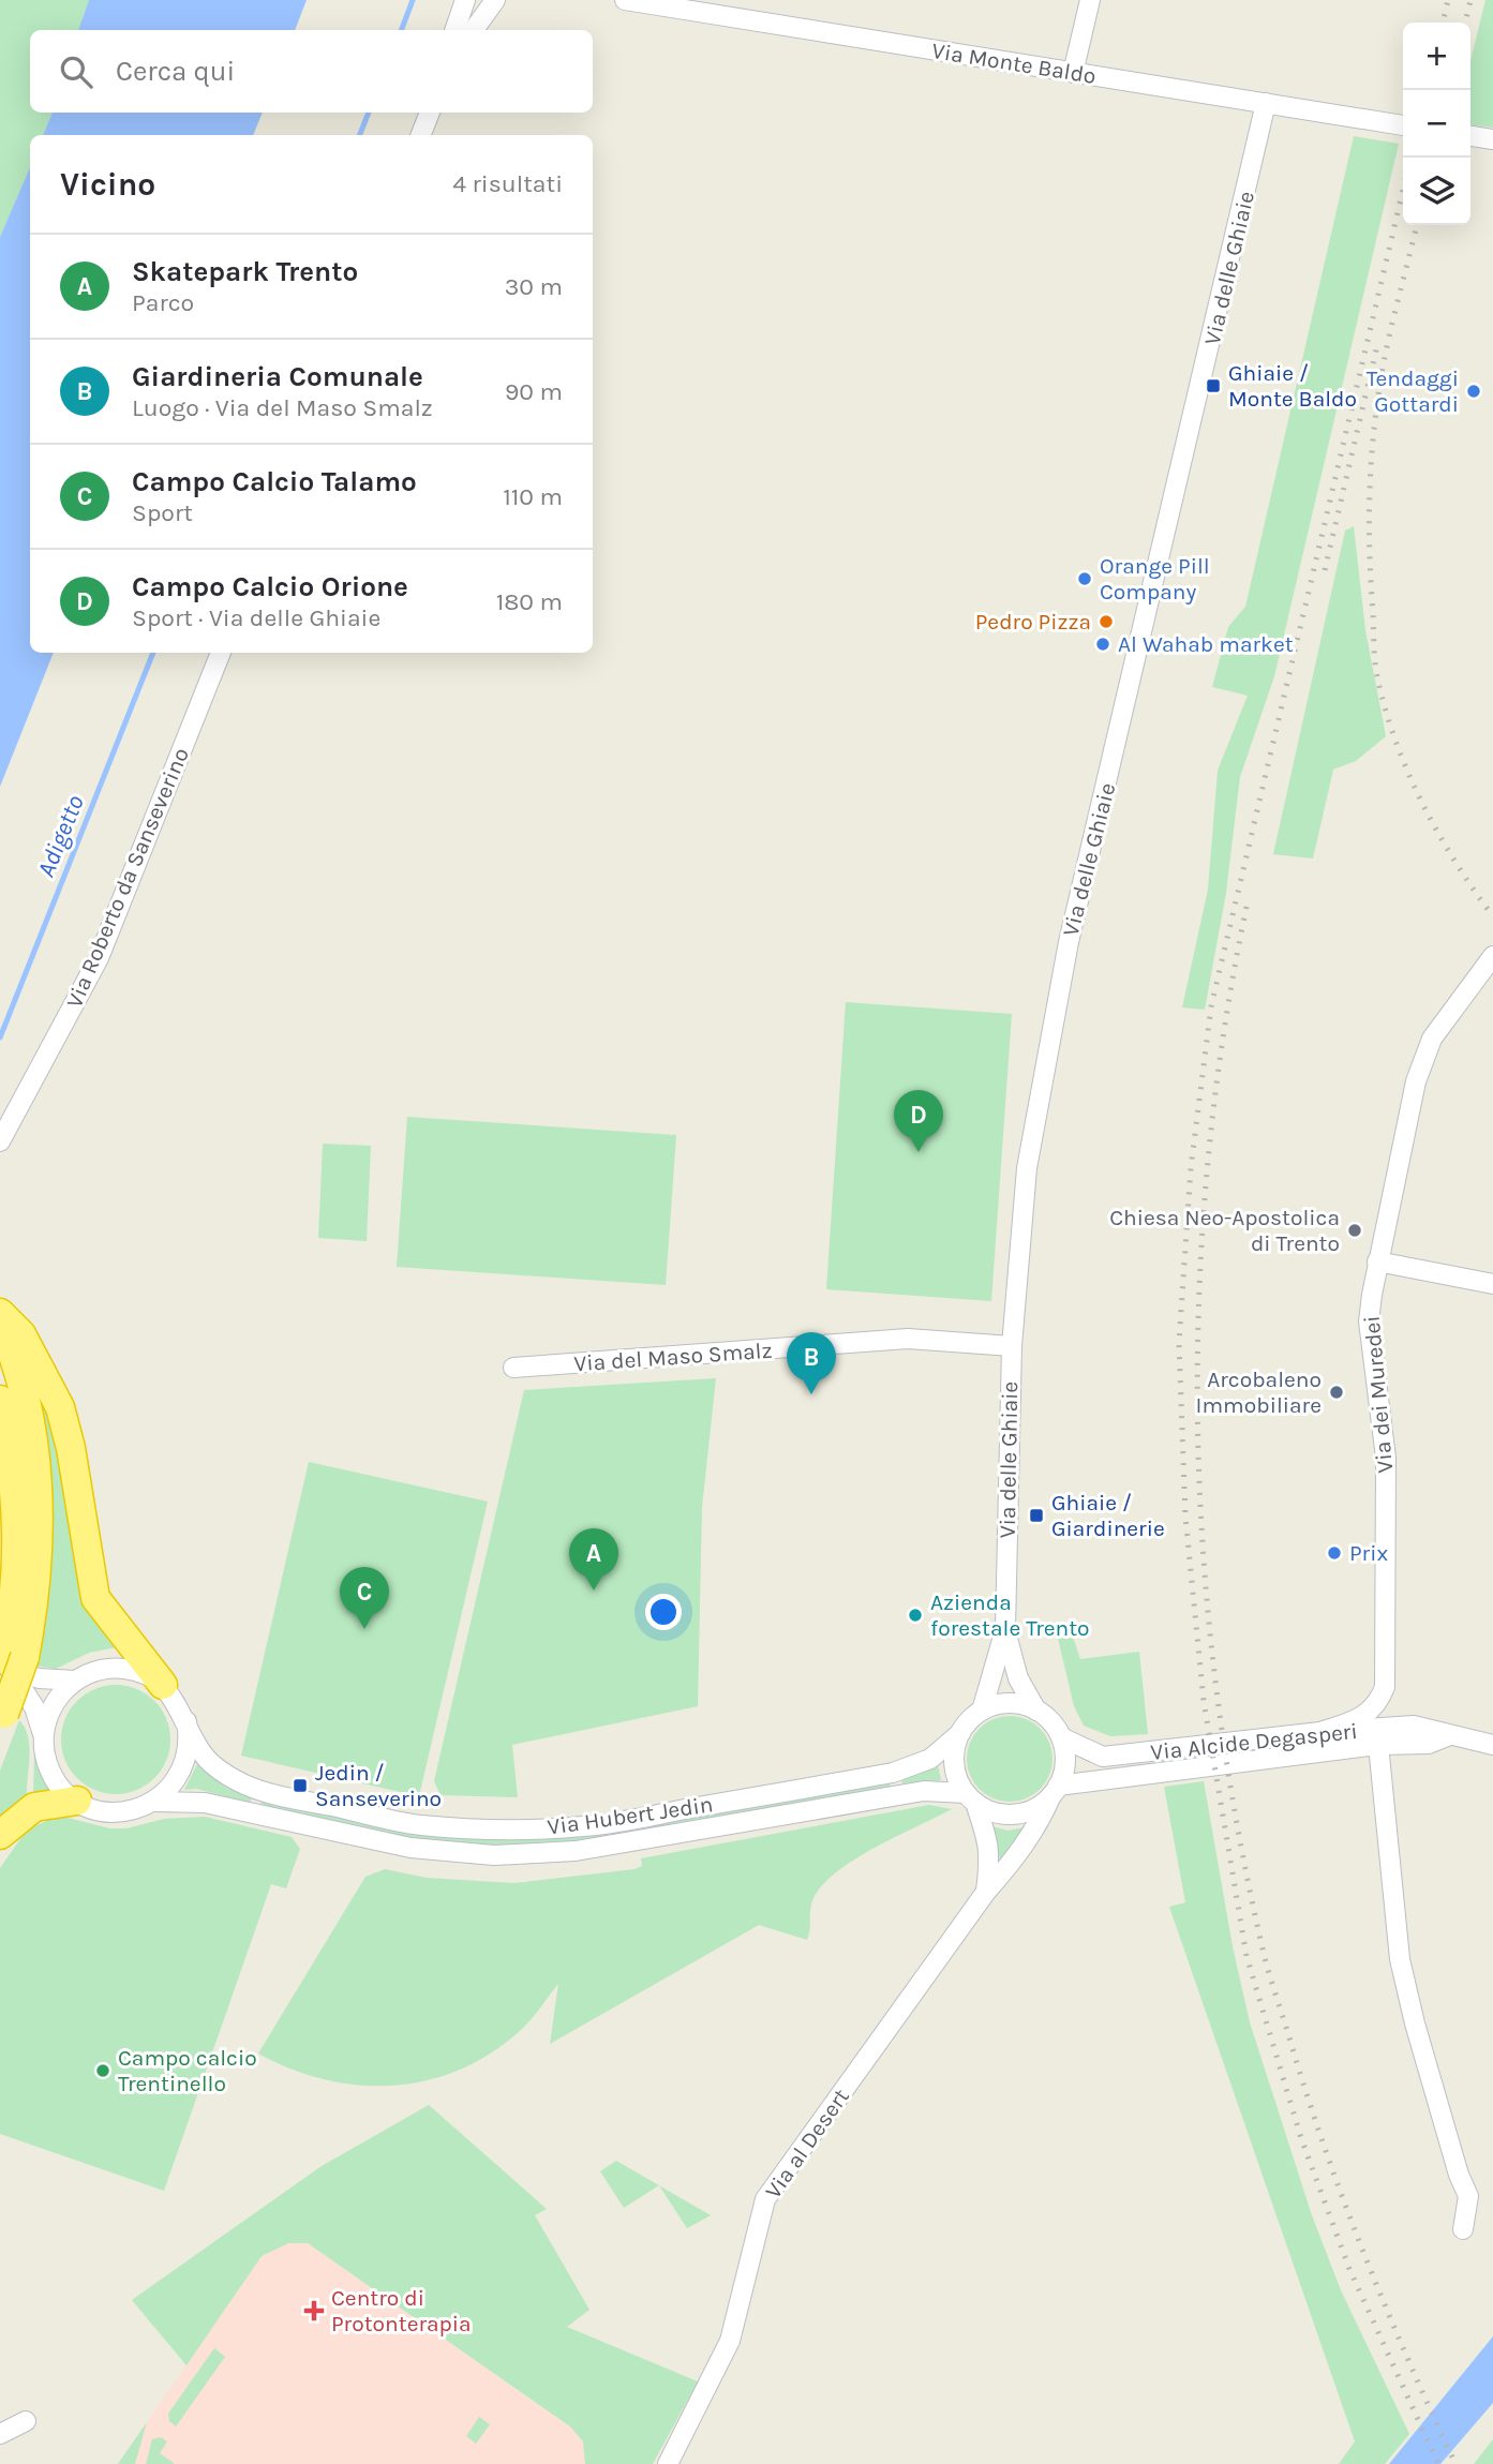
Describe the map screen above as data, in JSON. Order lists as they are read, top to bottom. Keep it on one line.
{"streets":{"street":["Via Monte Baldo","Via delle Ghiaie","Via Roberto da Sanseverino","Via del Maso Smalz","Via dei Muredei","Via Alcide Degasperi","Via Hubert Jedin","Via al Desert"]},"crossings":[["Via Monte Baldo","Via delle Ghiaie"],["Via delle Ghiaie","Via del Maso Smalz"],["Via delle Ghiaie","Via Alcide Degasperi"],["Via delle Ghiaie","Via Hubert Jedin"],["Via delle Ghiaie","Via al Desert"],["Via dei Muredei","Via Alcide Degasperi"],["Via Alcide Degasperi","Via Hubert Jedin"],["Via Alcide Degasperi","Via al Desert"],["Via Hubert Jedin","Via al Desert"]],"water":["Adigetto"],"places":{"transit":["Ghiaie / Monte Baldo","Ghiaie / Giardinerie","Jedin / Sanseverino"],"other":["Tendaggi Gottardi","Orange Pill Company","Pedro Pizza","Al Wahab market","Chiesa Neo-Apostolica di Trento","Arcobaleno Immobiliare","Prix","Azienda forestale Trento","Campo calcio Trentinello"],"health":["Centro di Protonterapia"]},"page":{"map_buttons":["+","−"],"search":"Cerca qui","heading":["Vicino","4 risultati"],"list":[{"mark":"A","name":"Skatepark Trento","note":"Parco","value":"30 m"},{"mark":"B","name":"Giardineria Comunale","note":"Luogo · Via del Maso Smalz","value":"90 m"},{"mark":"C","name":"Campo Calcio Talamo","note":"Sport","value":"110 m"},{"mark":"D","name":"Campo Calcio Orione","note":"Sport · Via delle Ghiaie","value":"180 m"}],"pins":["D","B","A","C"]}}
